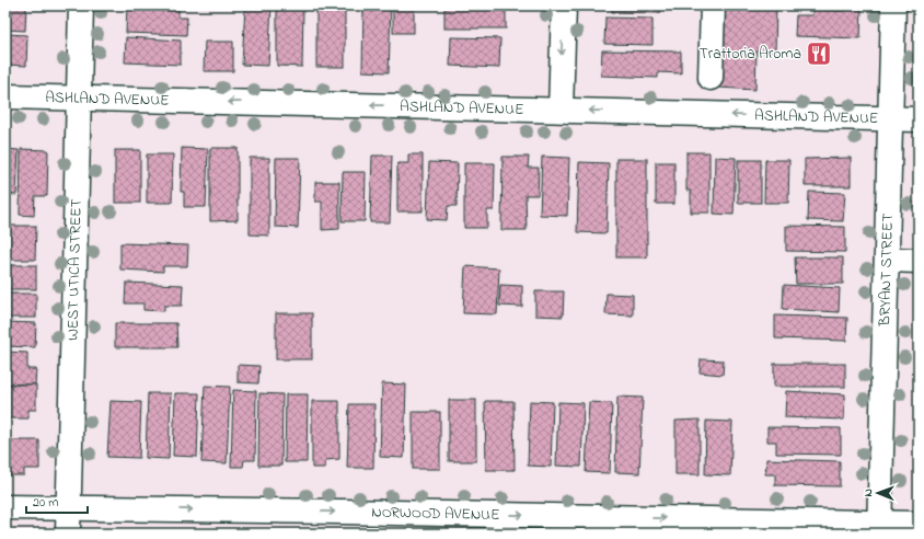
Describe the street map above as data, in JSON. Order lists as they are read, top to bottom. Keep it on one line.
{"streets":{"street":["ASHLAND AVENUE","WEST UTICA STREET","BRYANT STREET","NORWOOD AVENUE"]},"crossings":[["ASHLAND AVENUE","WEST UTICA STREET"],["ASHLAND AVENUE","BRYANT STREET"],["WEST UTICA STREET","NORWOOD AVENUE"],["BRYANT STREET","NORWOOD AVENUE"]],"one_way":["ASHLAND AVENUE","NORWOOD AVENUE"],"places":{"restaurant":["Trattoria Aroma"]},"scale_bar":"20 m","north":"left"}
